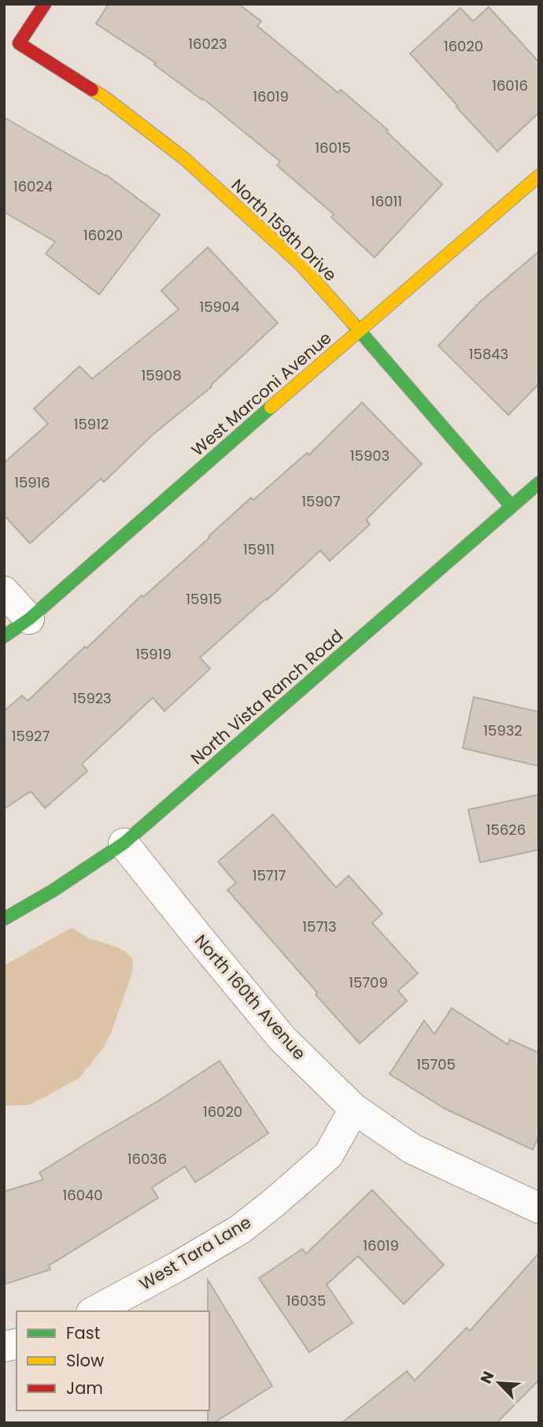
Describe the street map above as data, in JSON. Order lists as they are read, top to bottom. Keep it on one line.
{"streets":{"street":["North 159th Drive","West Marconi Avenue","North Vista Ranch Road","North 160th Avenue","West Tara Lane"]},"crossings":[["North 159th Drive","West Marconi Avenue"],["North 159th Drive","North Vista Ranch Road"],["North Vista Ranch Road","North 160th Avenue"],["North 160th Avenue","West Tara Lane"]],"house_numbers":["16023","16020","16016","16019","16015","16024","16011","16020","15904","15843","15908","15912","15903","15916","15907","15911","15915","15919","15923","15932","15927","15626","15717","15713","15709","15705","16020","16036","16040","16019","16035"],"legend":["Fast","Slow","Jam"],"north":"top left"}
